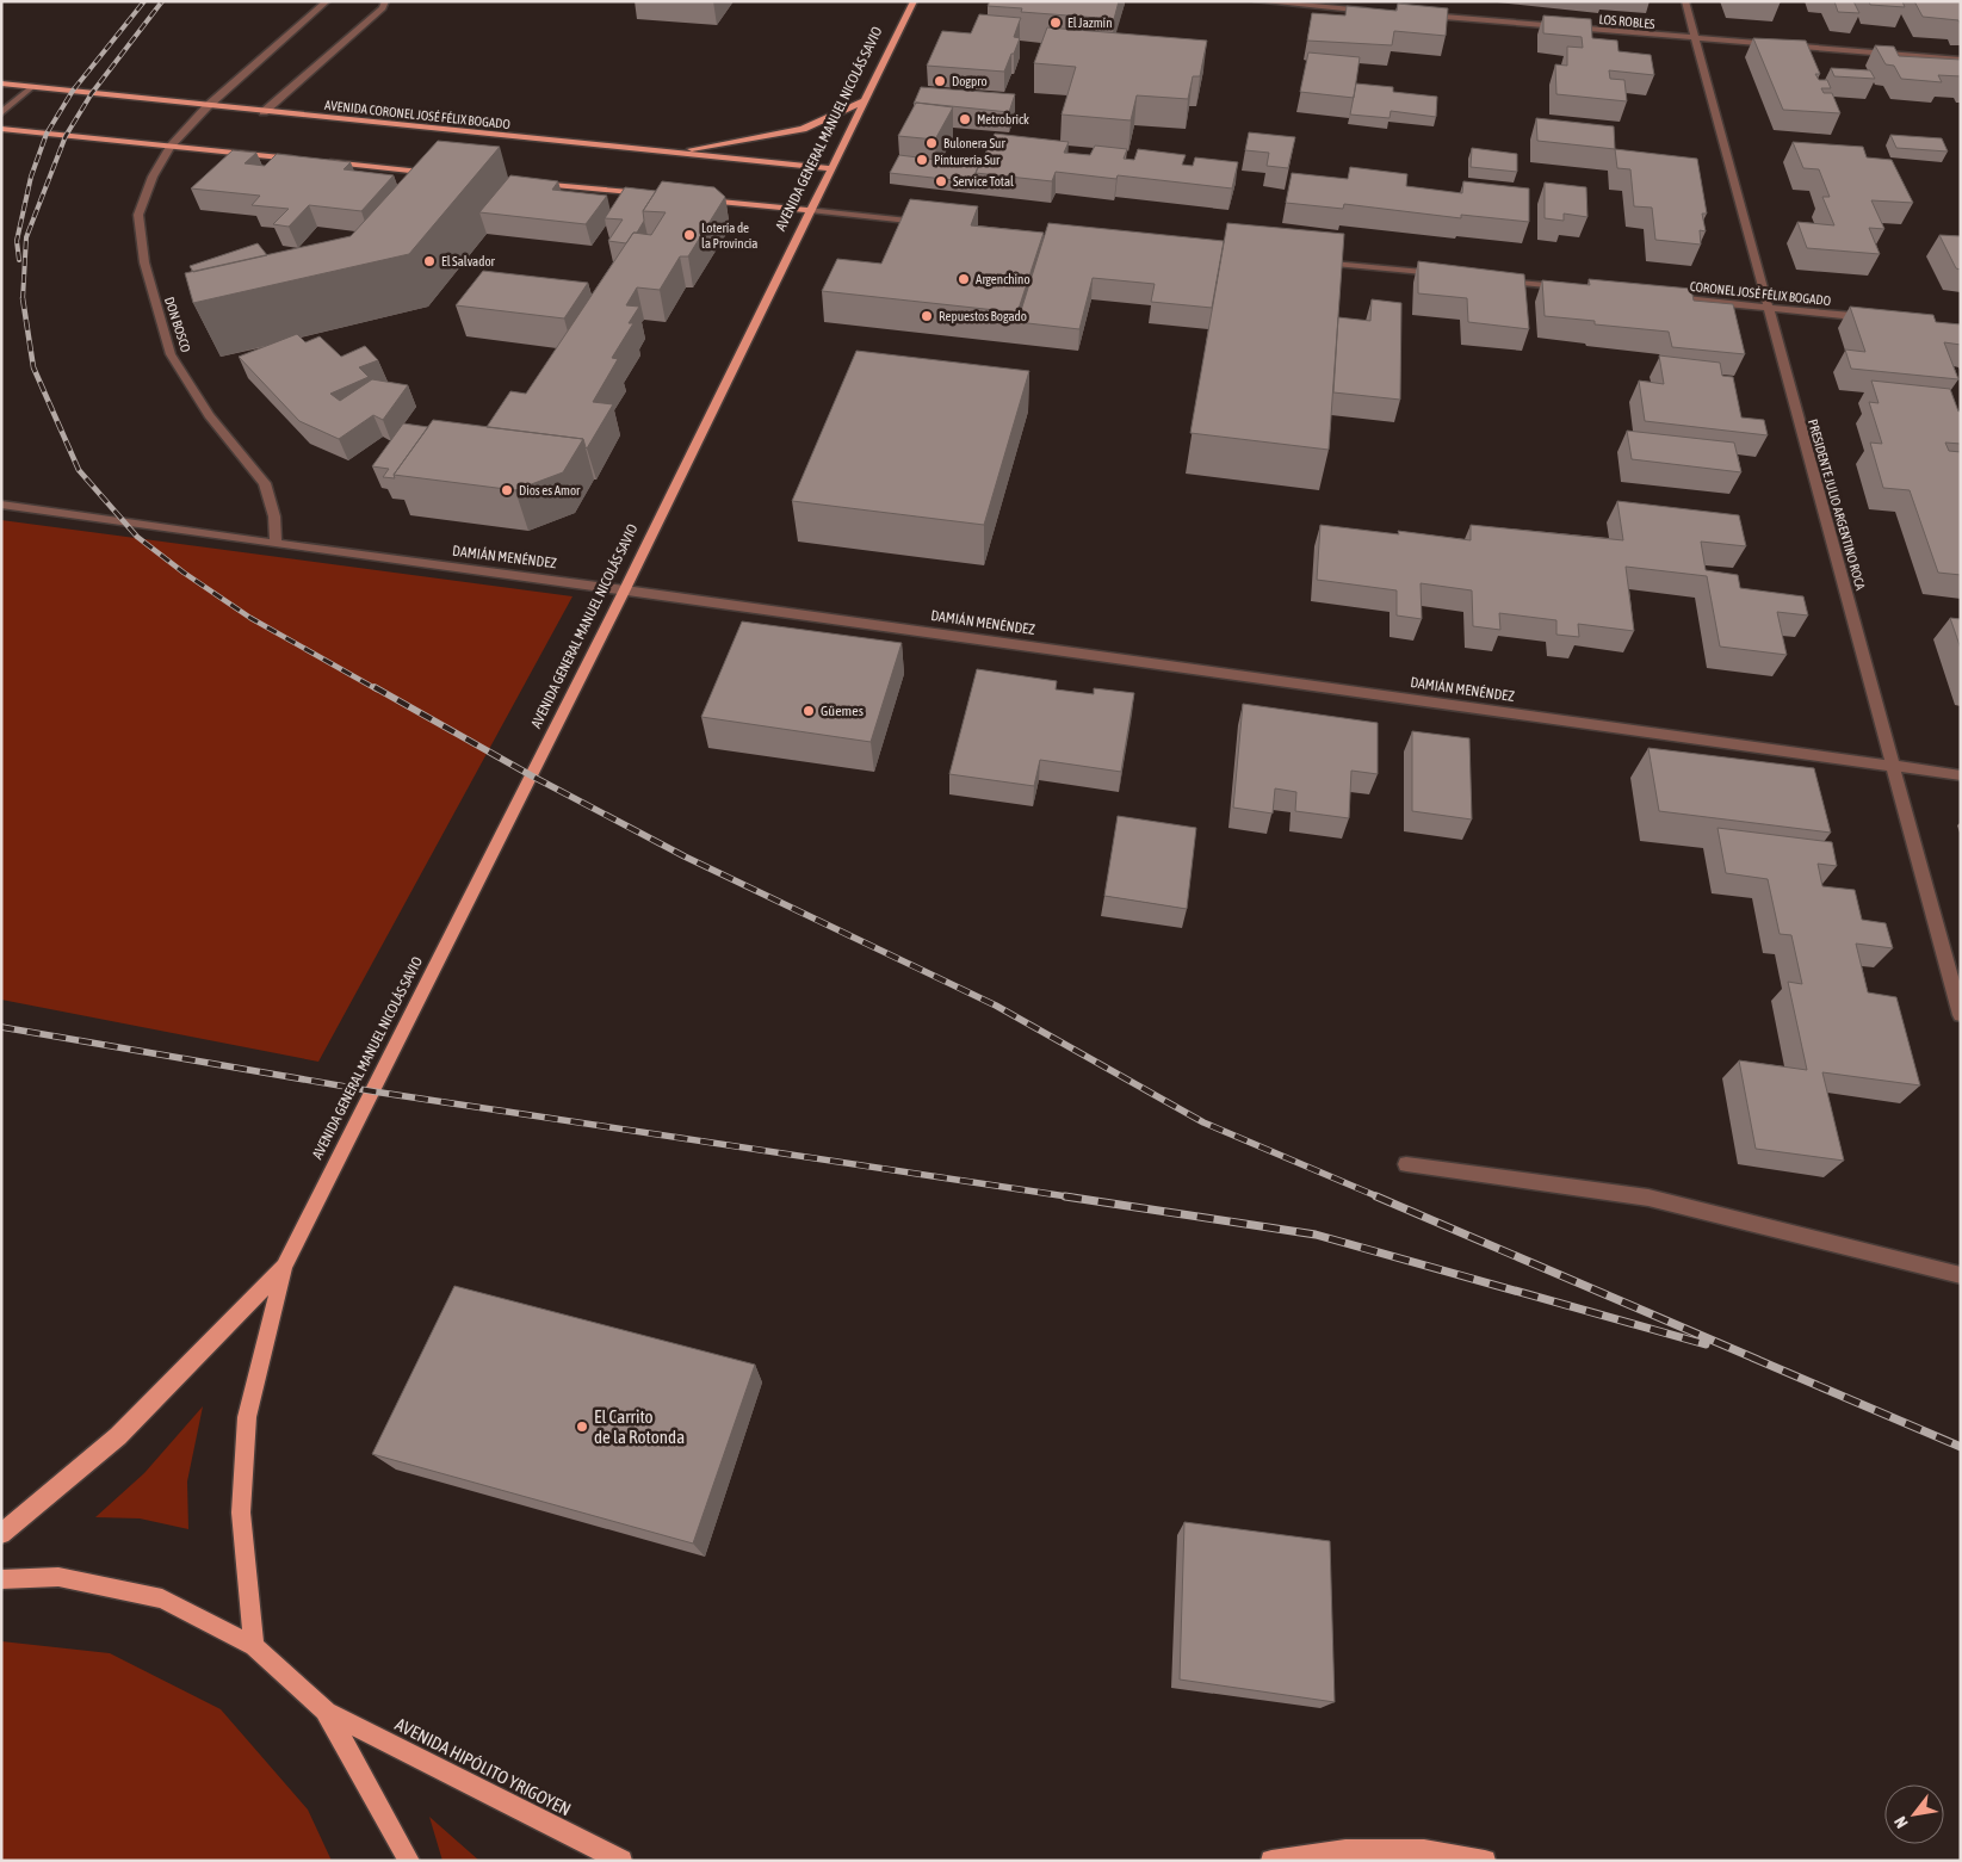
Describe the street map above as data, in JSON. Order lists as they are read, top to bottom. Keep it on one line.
{"streets":{"main road":["AVENIDA CORONEL JOSÉ FÉLIX BOGADO","AVENIDA GENERAL MANUEL NICOLÁS SAVIO","AVENIDA HIPÓLITO YRIGOYEN"],"street":["LOS ROBLES","CORONEL JOSÉ FÉLIX BOGADO","DON BOSCO","PRESIDENTE JULIO ARGENTINO ROCA","DAMIÁN MENÉNDEZ"]},"crossings":[["LOS ROBLES","PRESIDENTE JULIO ARGENTINO ROCA"],["AVENIDA CORONEL JOSÉ FÉLIX BOGADO","AVENIDA GENERAL MANUEL NICOLÁS SAVIO"],["AVENIDA CORONEL JOSÉ FÉLIX BOGADO","DON BOSCO"],["AVENIDA GENERAL MANUEL NICOLÁS SAVIO","DAMIÁN MENÉNDEZ"],["CORONEL JOSÉ FÉLIX BOGADO","PRESIDENTE JULIO ARGENTINO ROCA"],["DON BOSCO","DAMIÁN MENÉNDEZ"],["PRESIDENTE JULIO ARGENTINO ROCA","DAMIÁN MENÉNDEZ"]],"places":["El Jazmín","Dogpro","Metrobrick","Bulonera Sur","Pinturería Sur","Service Total","Lotería de la Provincia","El Salvador","Argenchino","Repuestos Bogado","Dios es Amor","Güemes","El Carrito de la Rotonda"],"north":"bottom left"}
